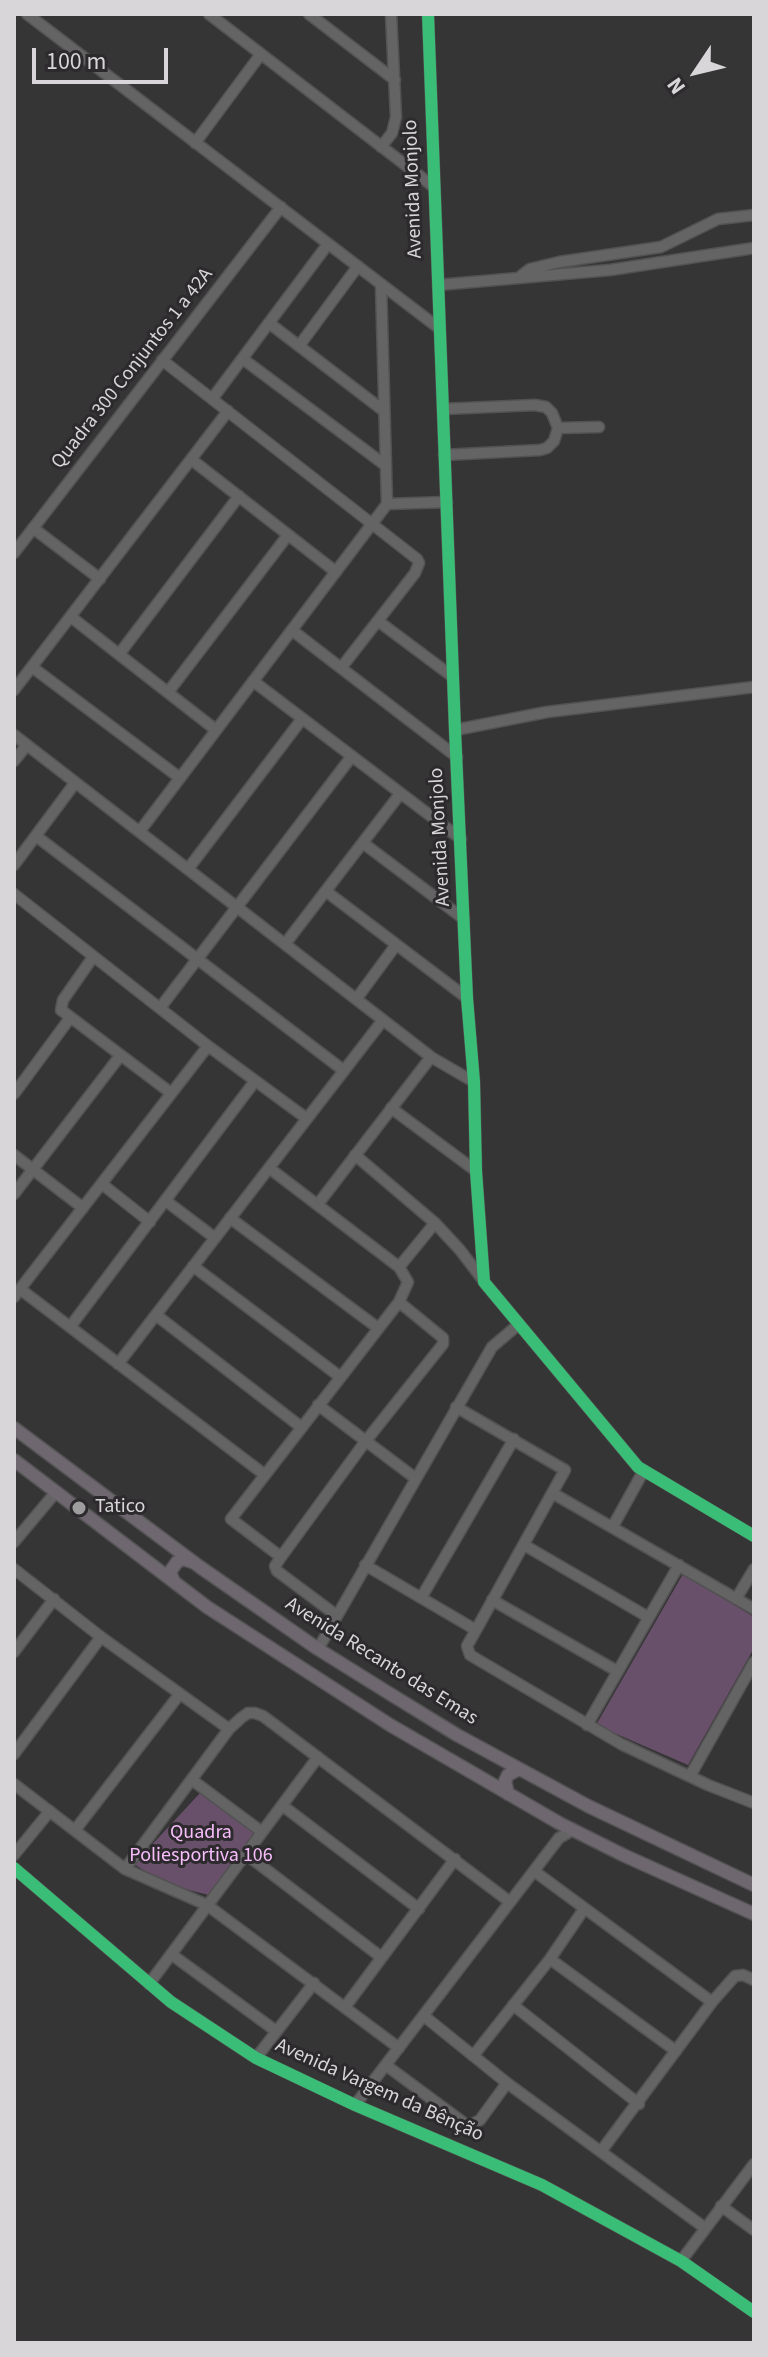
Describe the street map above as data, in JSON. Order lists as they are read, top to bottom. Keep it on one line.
{"streets":{"main road":["Avenida Recanto das Emas"],"street":["Avenida Monjolo","Quadra 300 Conjuntos 1 a 42A","Avenida Vargem da Bênção"]},"parks":["Quadra Poliesportiva 106"],"places":["Tatico"],"scale_bar":"100 m","north":"bottom left"}
